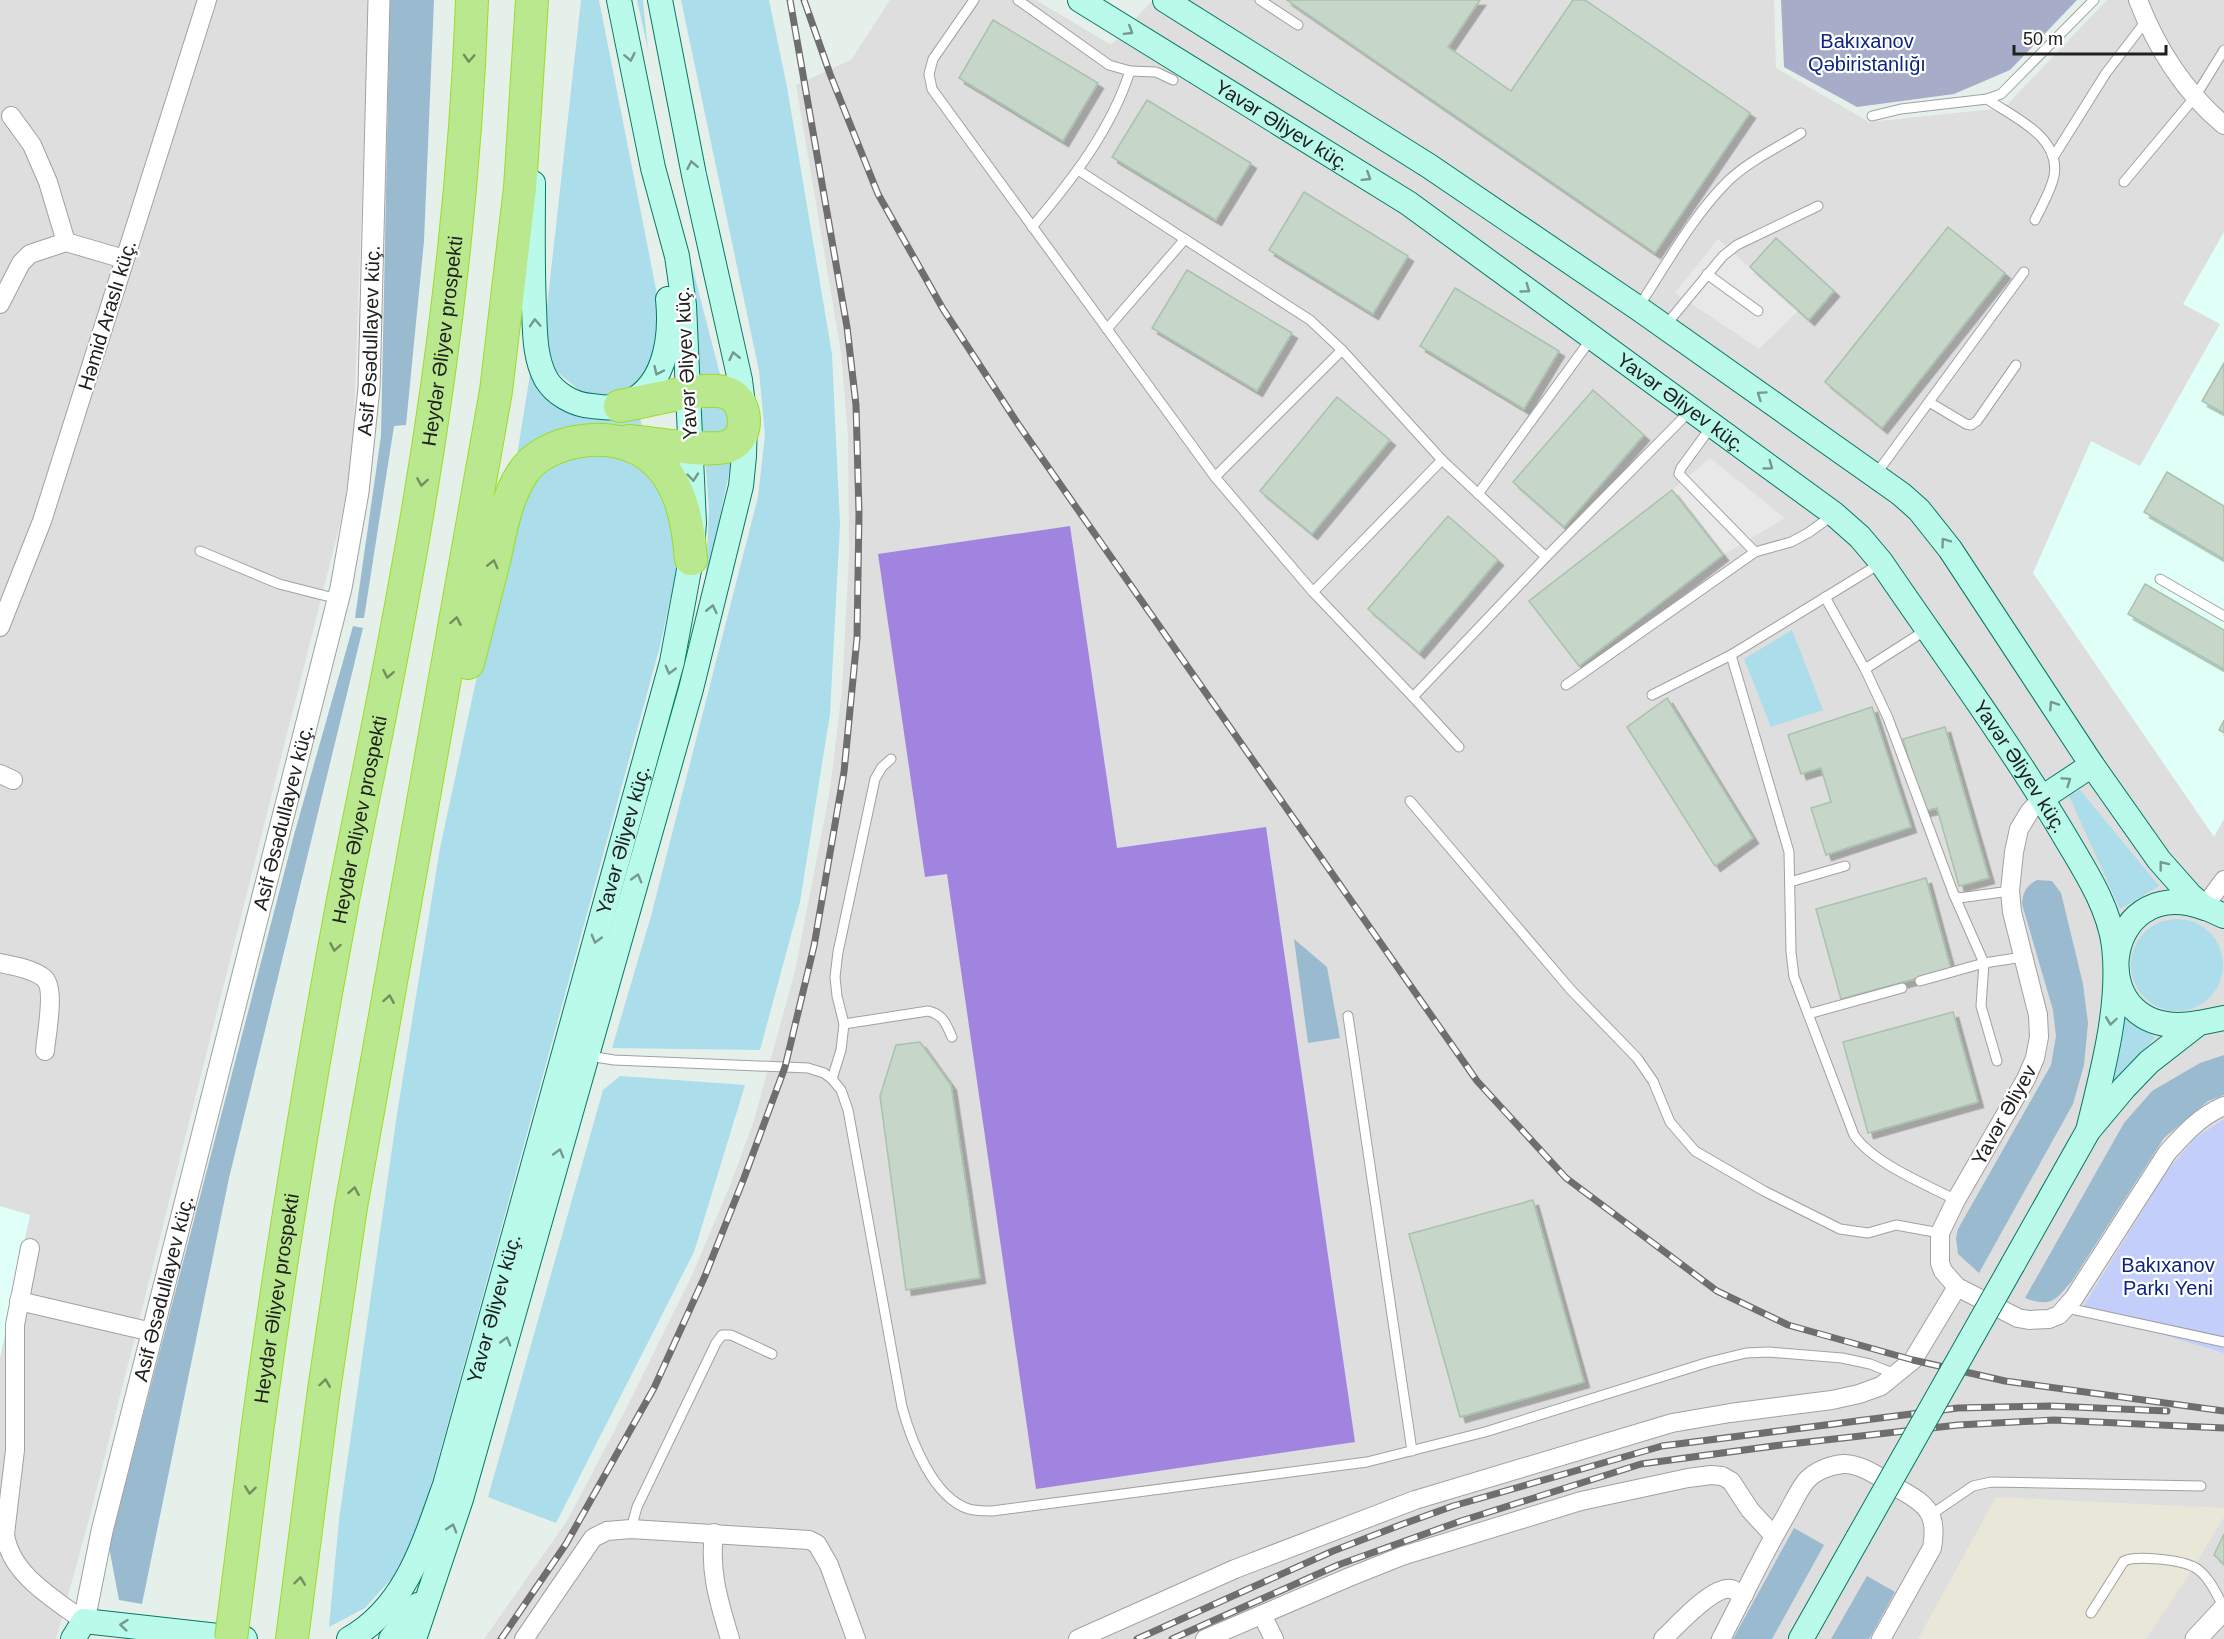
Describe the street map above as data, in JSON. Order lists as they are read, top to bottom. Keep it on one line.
{"streets":{"highway":["Heydər Əliyev prospekti"],"main road":["Yavər Əliyev küç."],"street":["Həmid Araslı küç.","Asif Əsədullayev küç.","Yavər Əliyev"]},"crossings":[["Yavər Əliyev küç.","Yavər Əliyev"]],"parks":["Bakıxanov Qəbiristanlığı","Bakıxanov Parkı Yeni"],"scale_bar":"50 m"}
